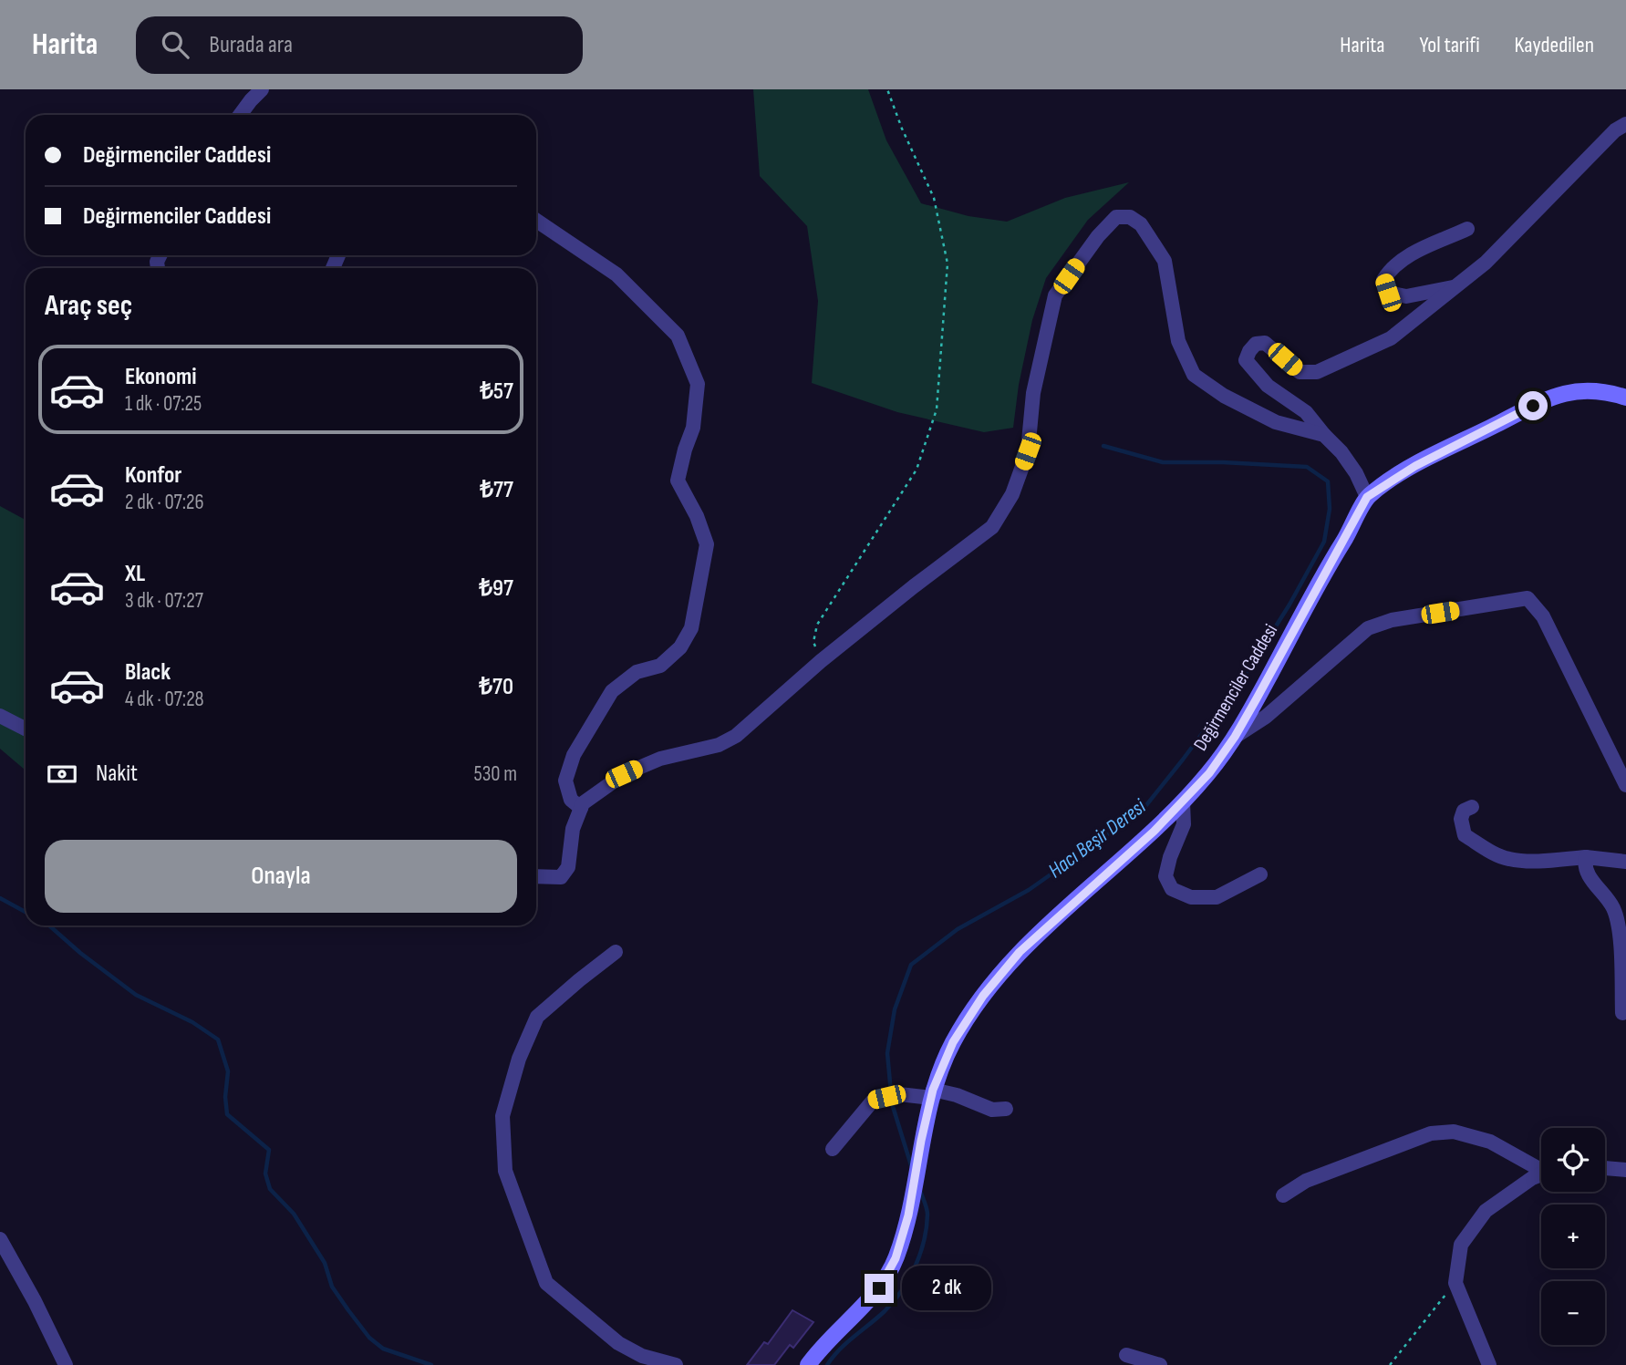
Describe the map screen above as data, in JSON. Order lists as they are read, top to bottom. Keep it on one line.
{"streets":{"main road":["Değirmenciler Caddesi"]},"water":["Hacı Beşir Deresi"],"page":{"header":"Harita","search":"Burada ara","nav":["Harita","Yol tarifi","Kaydedilen"],"banner":["Değirmenciler Caddesi","Değirmenciler Caddesi"],"heading":"Araç seç","list":[{"name":"Ekonomi","note":"1 dk · 07:25","value":"₺57"},{"name":"Konfor","note":"2 dk · 07:26","value":"₺77"},{"name":"XL","note":"3 dk · 07:27","value":"₺97"},{"name":"Black","note":"4 dk · 07:28","value":"₺70"}],"pay":["Nakit","530 m"],"buttons":"Onayla","map_buttons":["+","−"],"bubble":"2 dk"}}
